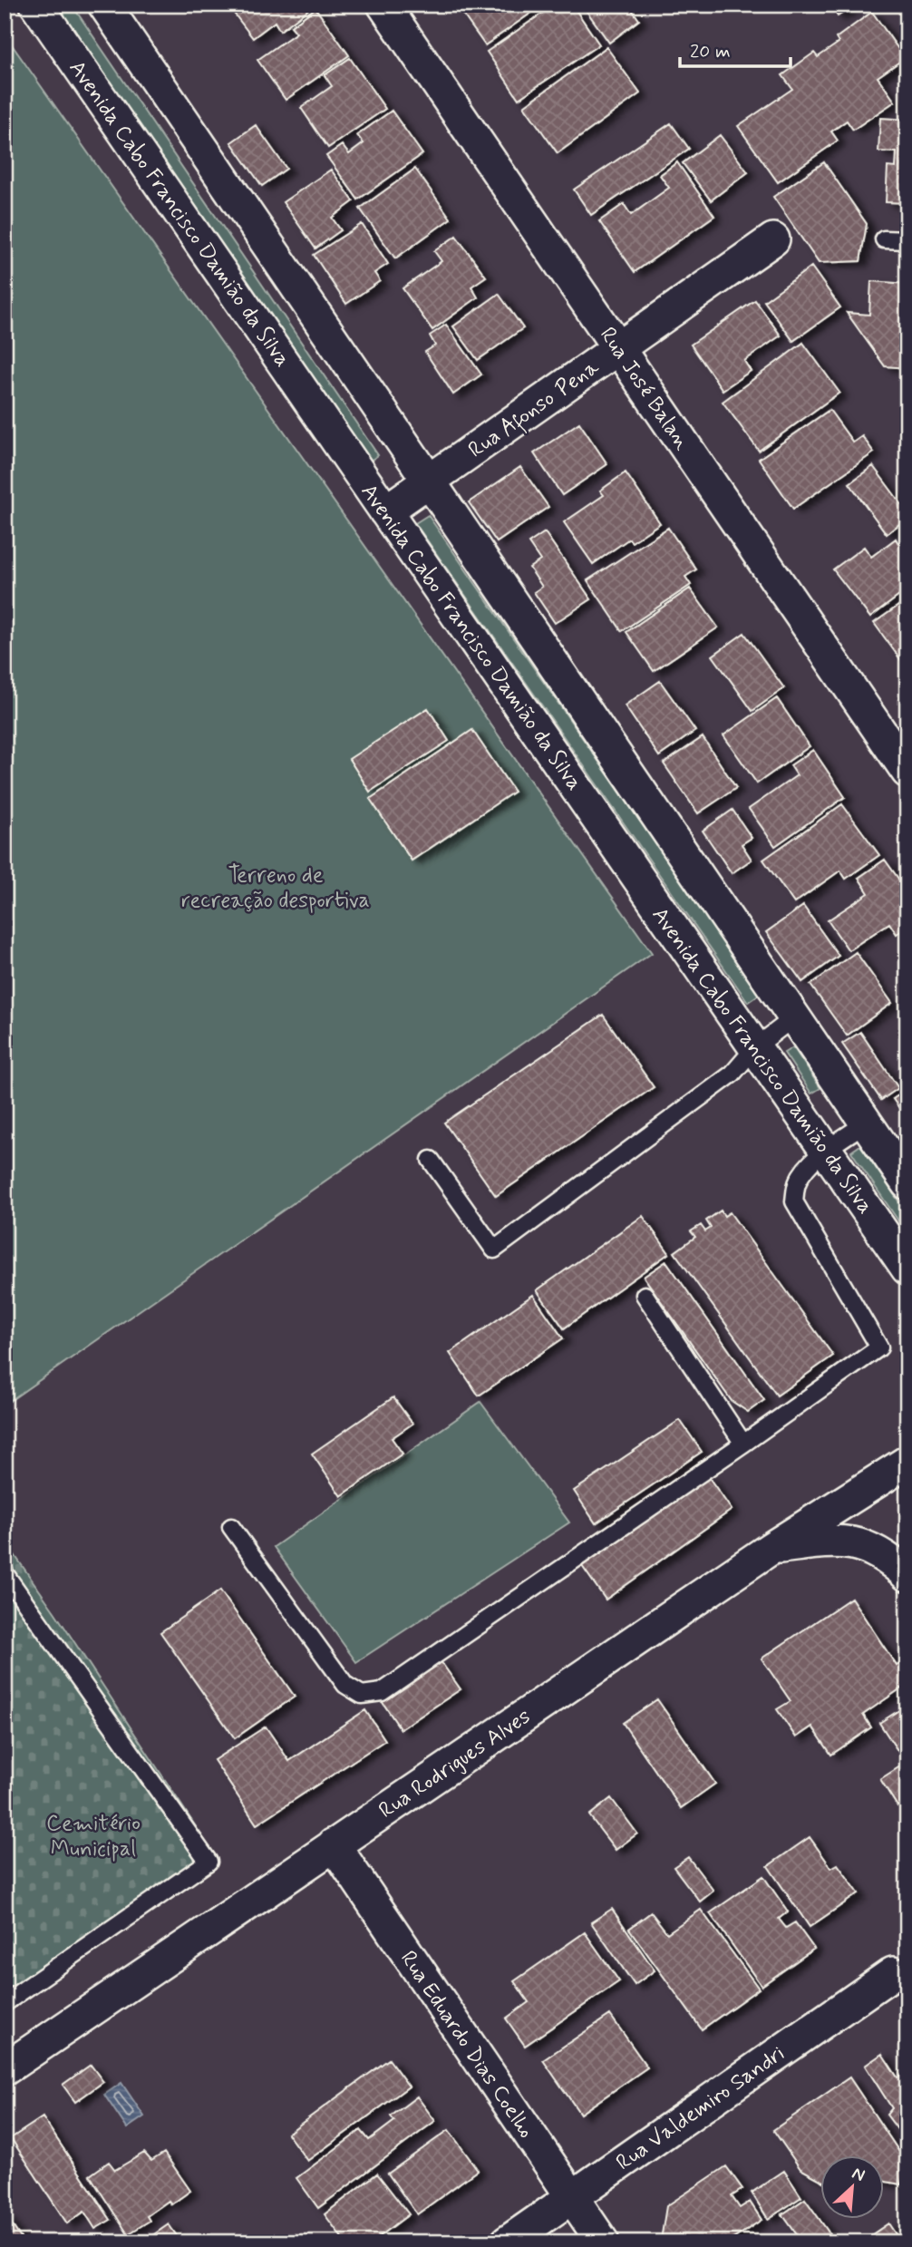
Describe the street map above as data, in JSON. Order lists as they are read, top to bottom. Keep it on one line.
{"streets":{"street":["Avenida Cabo Francisco Damião da Silva","Rua José Balan","Rua Afonso Pena","Rua Rodrigues Alves","Rua Eduardo Dias Coelho","Rua Valdemiro Sandri"]},"crossings":[["Avenida Cabo Francisco Damião da Silva","Rua Afonso Pena"],["Rua José Balan","Rua Afonso Pena"],["Rua Rodrigues Alves","Rua Eduardo Dias Coelho"],["Rua Eduardo Dias Coelho","Rua Valdemiro Sandri"]],"parks":["Terreno de recreação desportiva","Cemitério Municipal"],"scale_bar":"20 m","north":"top right"}
